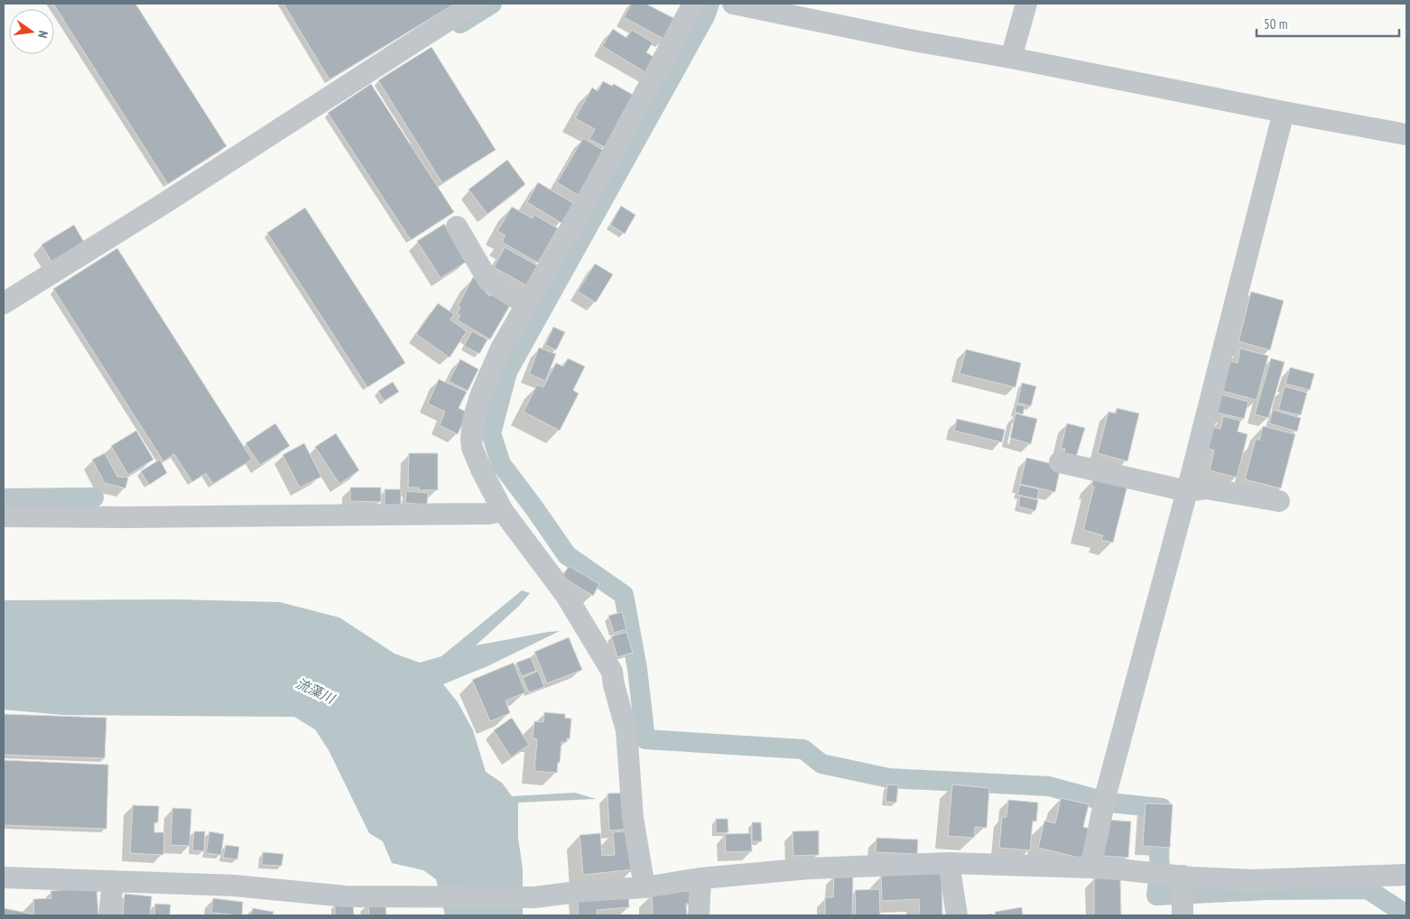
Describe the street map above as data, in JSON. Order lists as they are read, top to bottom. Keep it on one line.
{"water":["流藻川"],"scale_bar":"50 m","north":"right"}
